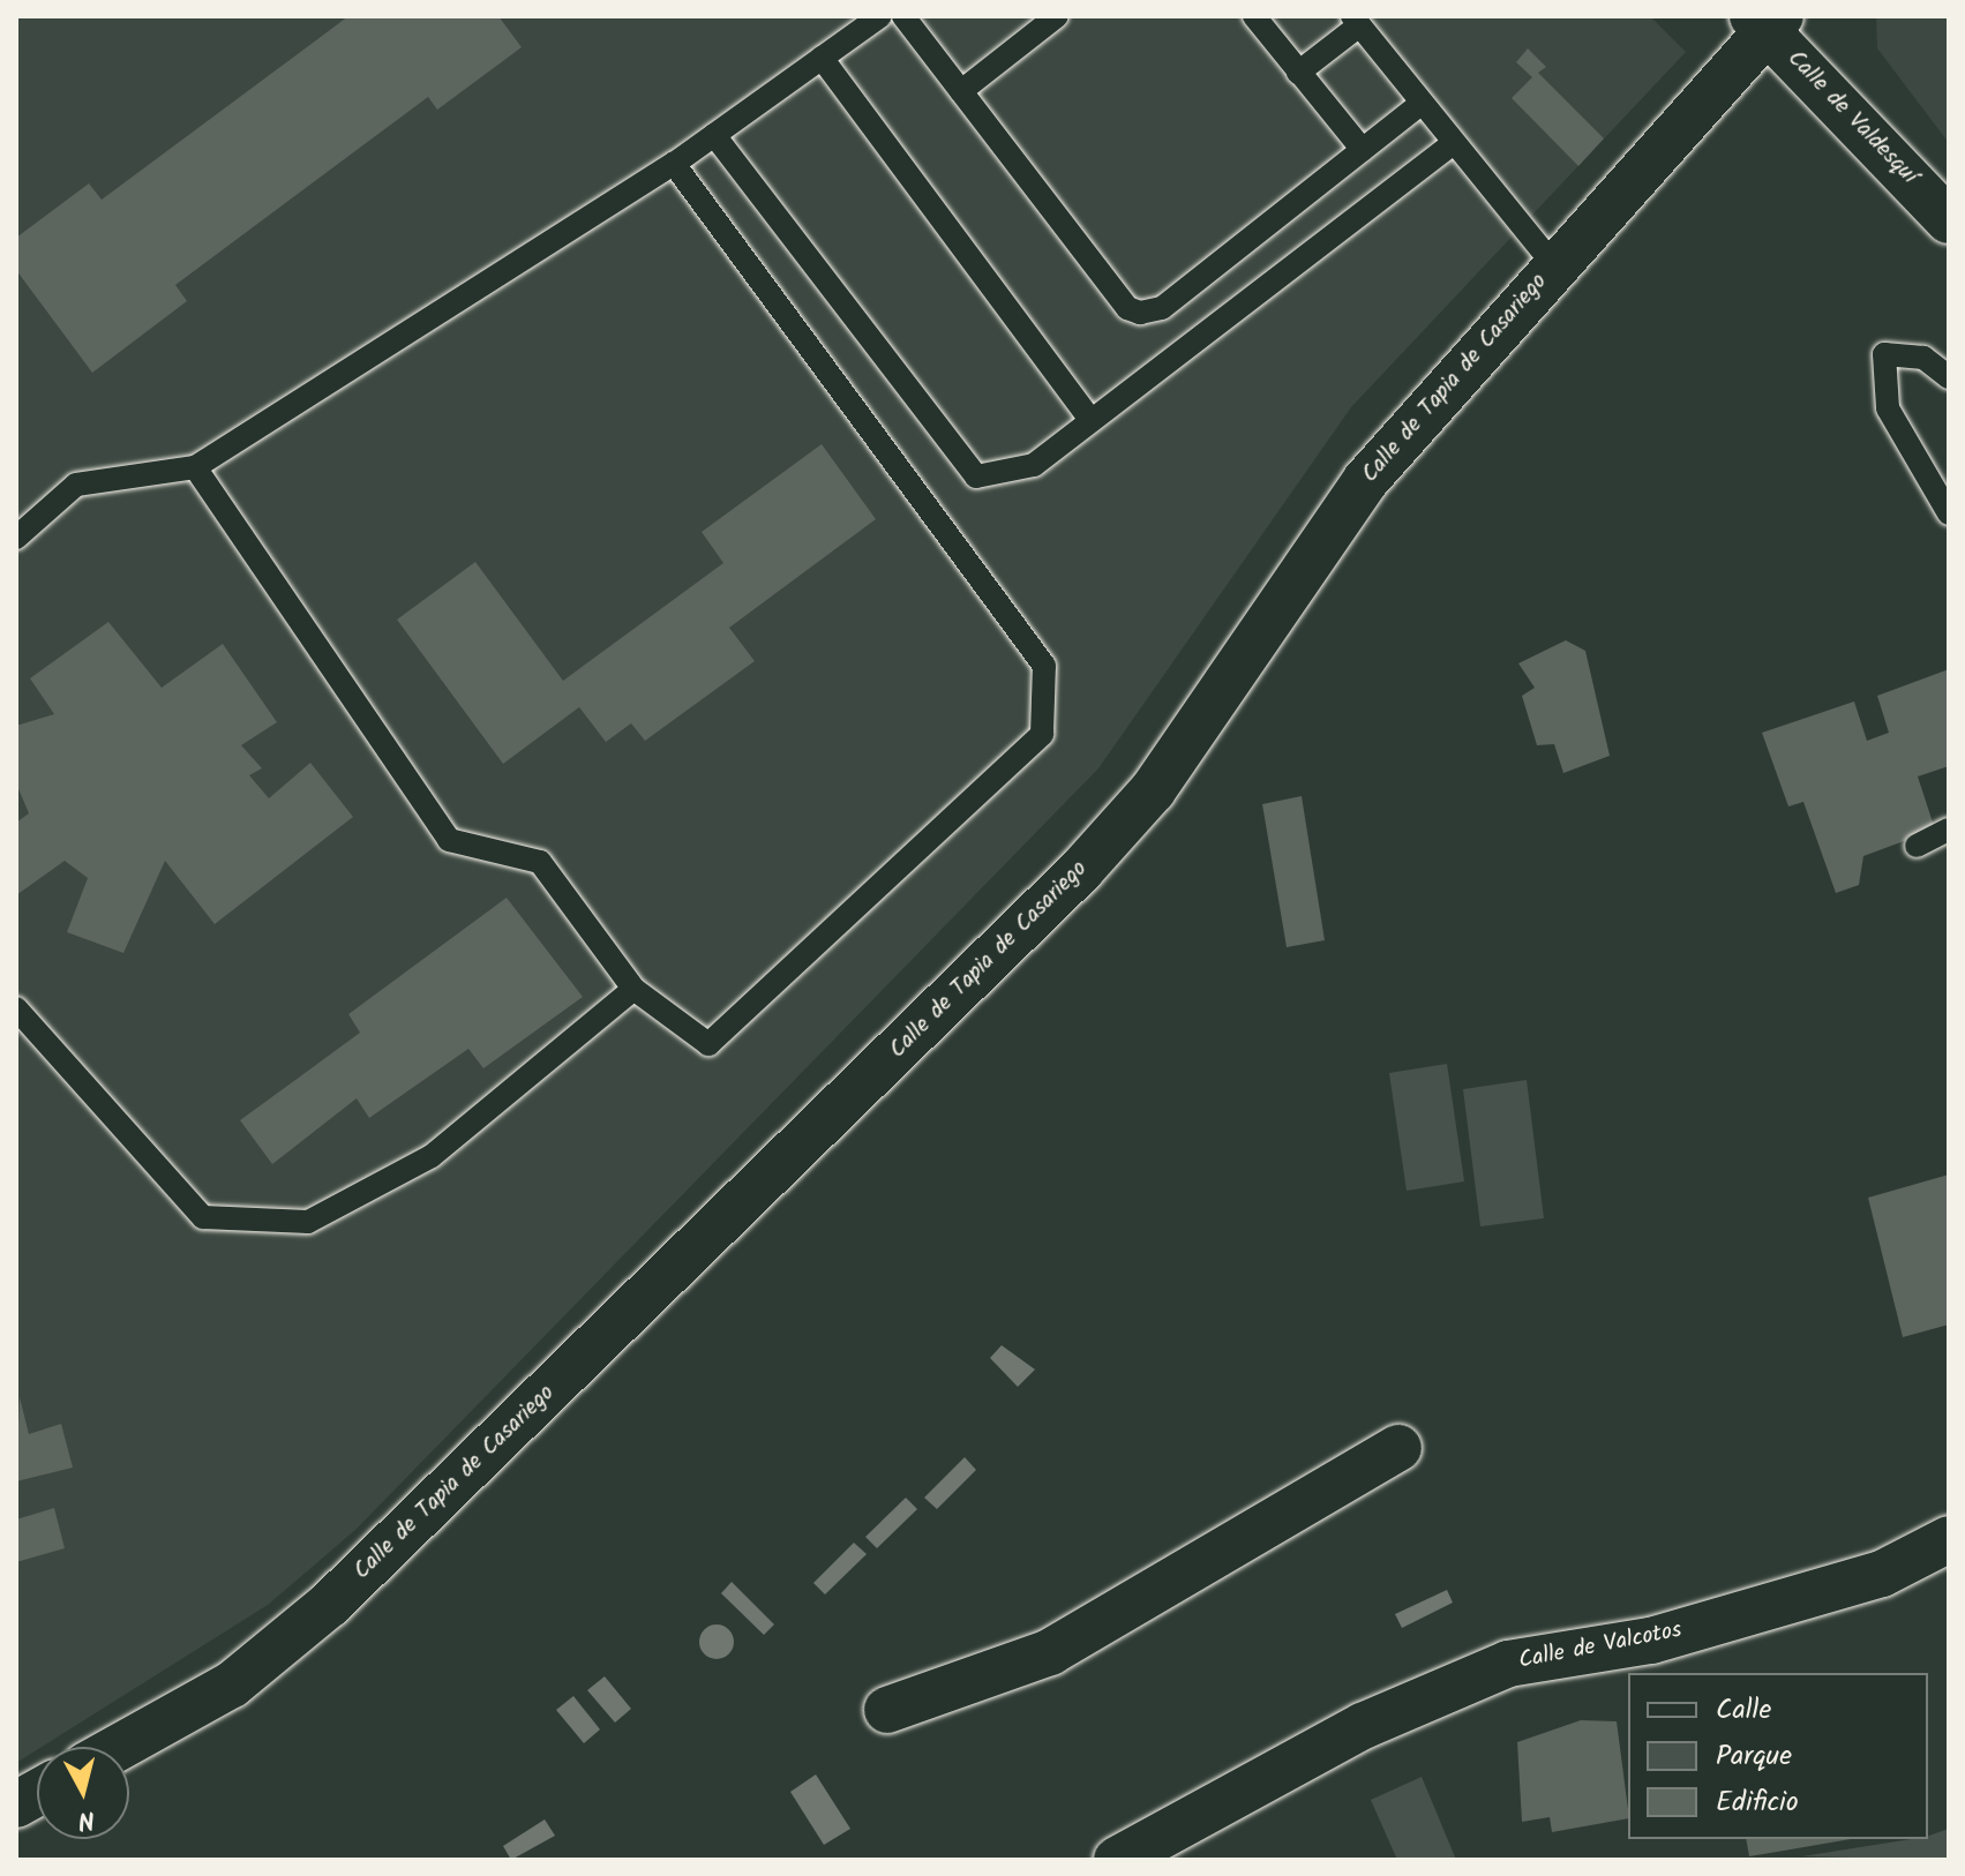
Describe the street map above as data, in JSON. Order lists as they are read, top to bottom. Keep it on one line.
{"streets":{"street":["Calle de Valdesquí","Calle de Tapia de Casariego","Calle de Valcotos"]},"crossings":[["Calle de Valdesquí","Calle de Tapia de Casariego"]],"legend":["Calle","Parque","Edificio"],"north":"bottom"}
